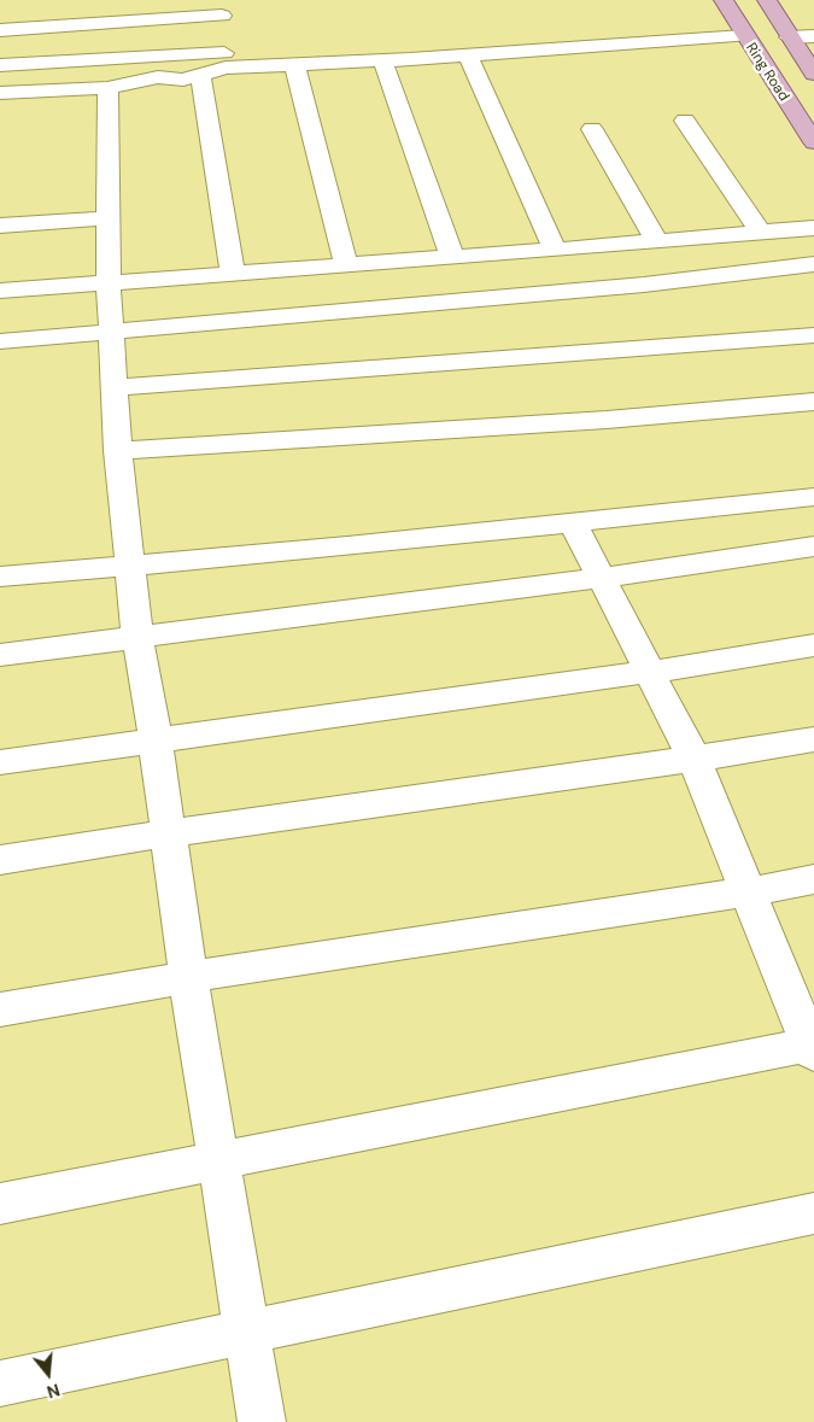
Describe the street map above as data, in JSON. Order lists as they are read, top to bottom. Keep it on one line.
{"streets":{"main road":["Ring Road"]},"north":"bottom"}
